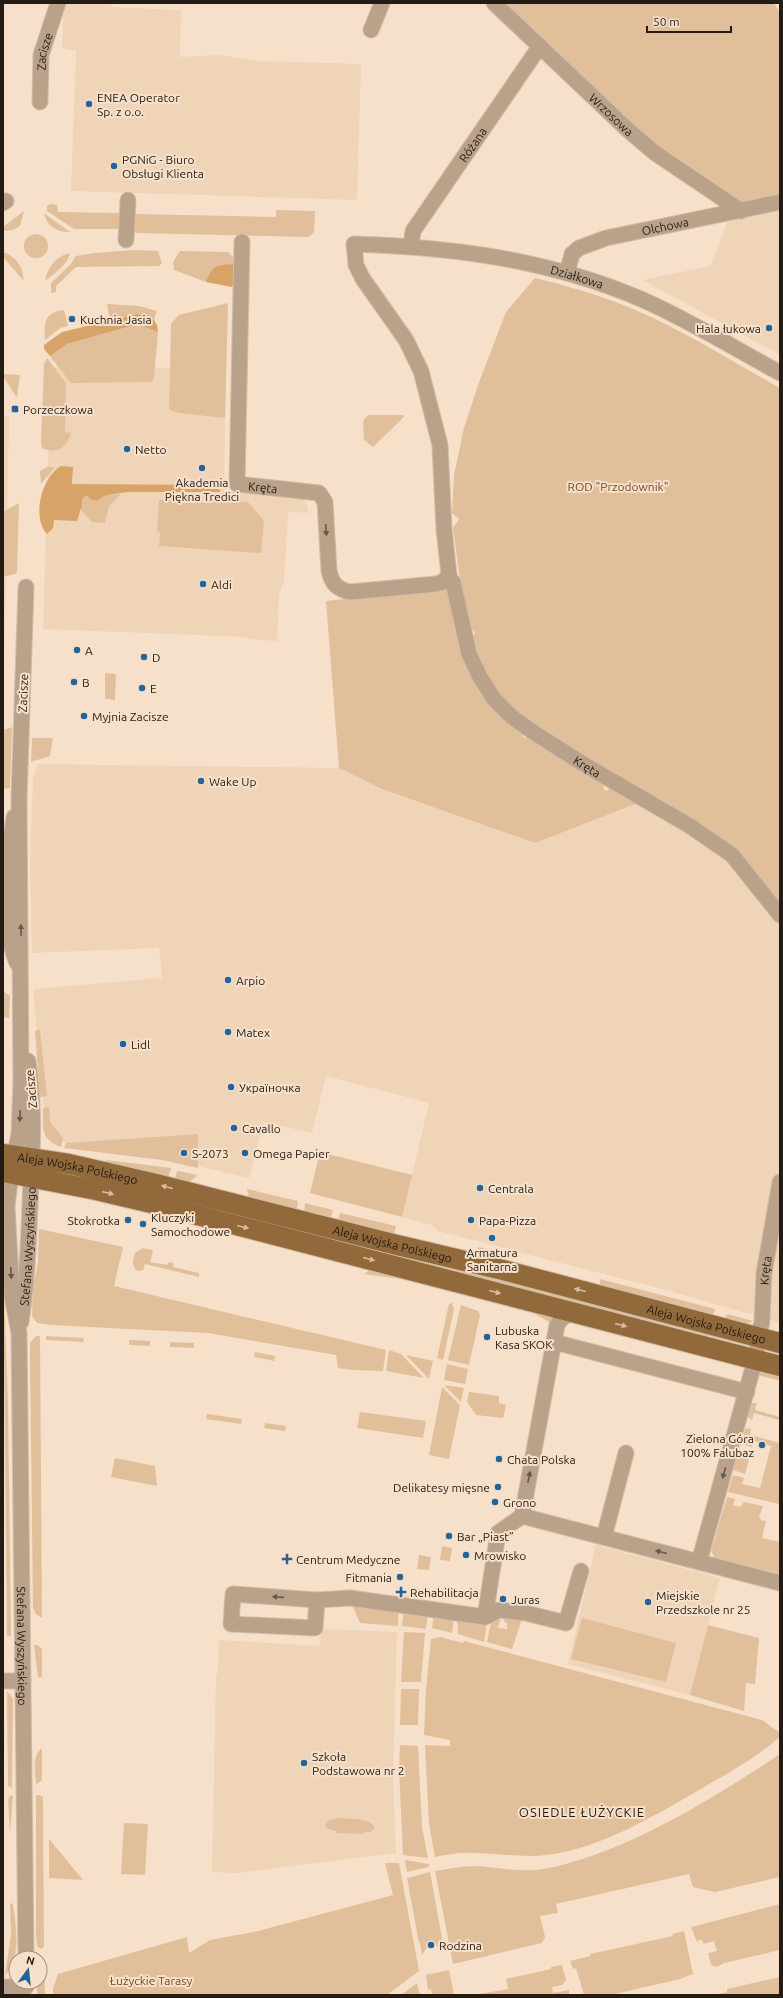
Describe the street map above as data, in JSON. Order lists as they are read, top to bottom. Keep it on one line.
{"streets":{"main road":["Aleja Wojska Polskiego"],"street":["Zacisze","Wrzosowa","Różana","Olchowa","Działkowa","Kręta","Stefana Wyszyńskiego"]},"crossings":[["Zacisze","Aleja Wojska Polskiego"],["Zacisze","Stefana Wyszyńskiego"],["Wrzosowa","Różana"],["Wrzosowa","Olchowa"],["Różana","Działkowa"],["Olchowa","Działkowa"],["Działkowa","Kręta"],["Kręta","Aleja Wojska Polskiego"],["Aleja Wojska Polskiego","Stefana Wyszyńskiego"]],"districts":["OSIEDLE ŁUŻYCKIE"],"parks":["ROD \"Przodownik\"","Łużyckie Tarasy"],"places":{"other":["ENEA Operator Sp. z o.o.","PGNiG - Biuro Obsługi Klienta","Kuchnia Jasia","Hala łukowa","Netto","Akademia Piękna Tredici","Aldi","A","D","B","E","Myjnia Zacisze","Wake Up","Arpio","Matex","Lidl","Українoчка","Cavallo","S-2073","Omega Papier","Centrala","Stokrotka","Papa-Pizza","Kluczyki Samochodowe","Armatura Sanitarna","Lubuska Kasa SKOK","Zielona Góra 100% Falubaz","Chata Polska","Delikatesy mięsne","Grono","Bar „Piast”","Mrowisko","Fitmania","Juras","Miejskie Przedszkole nr 25","Szkoła Podstawowa nr 2","Rodzina"],"transit":["Porzeczkowa"],"health":["Centrum Medyczne","Rehabilitacja"]},"scale_bar":"50 m","north":"top"}
